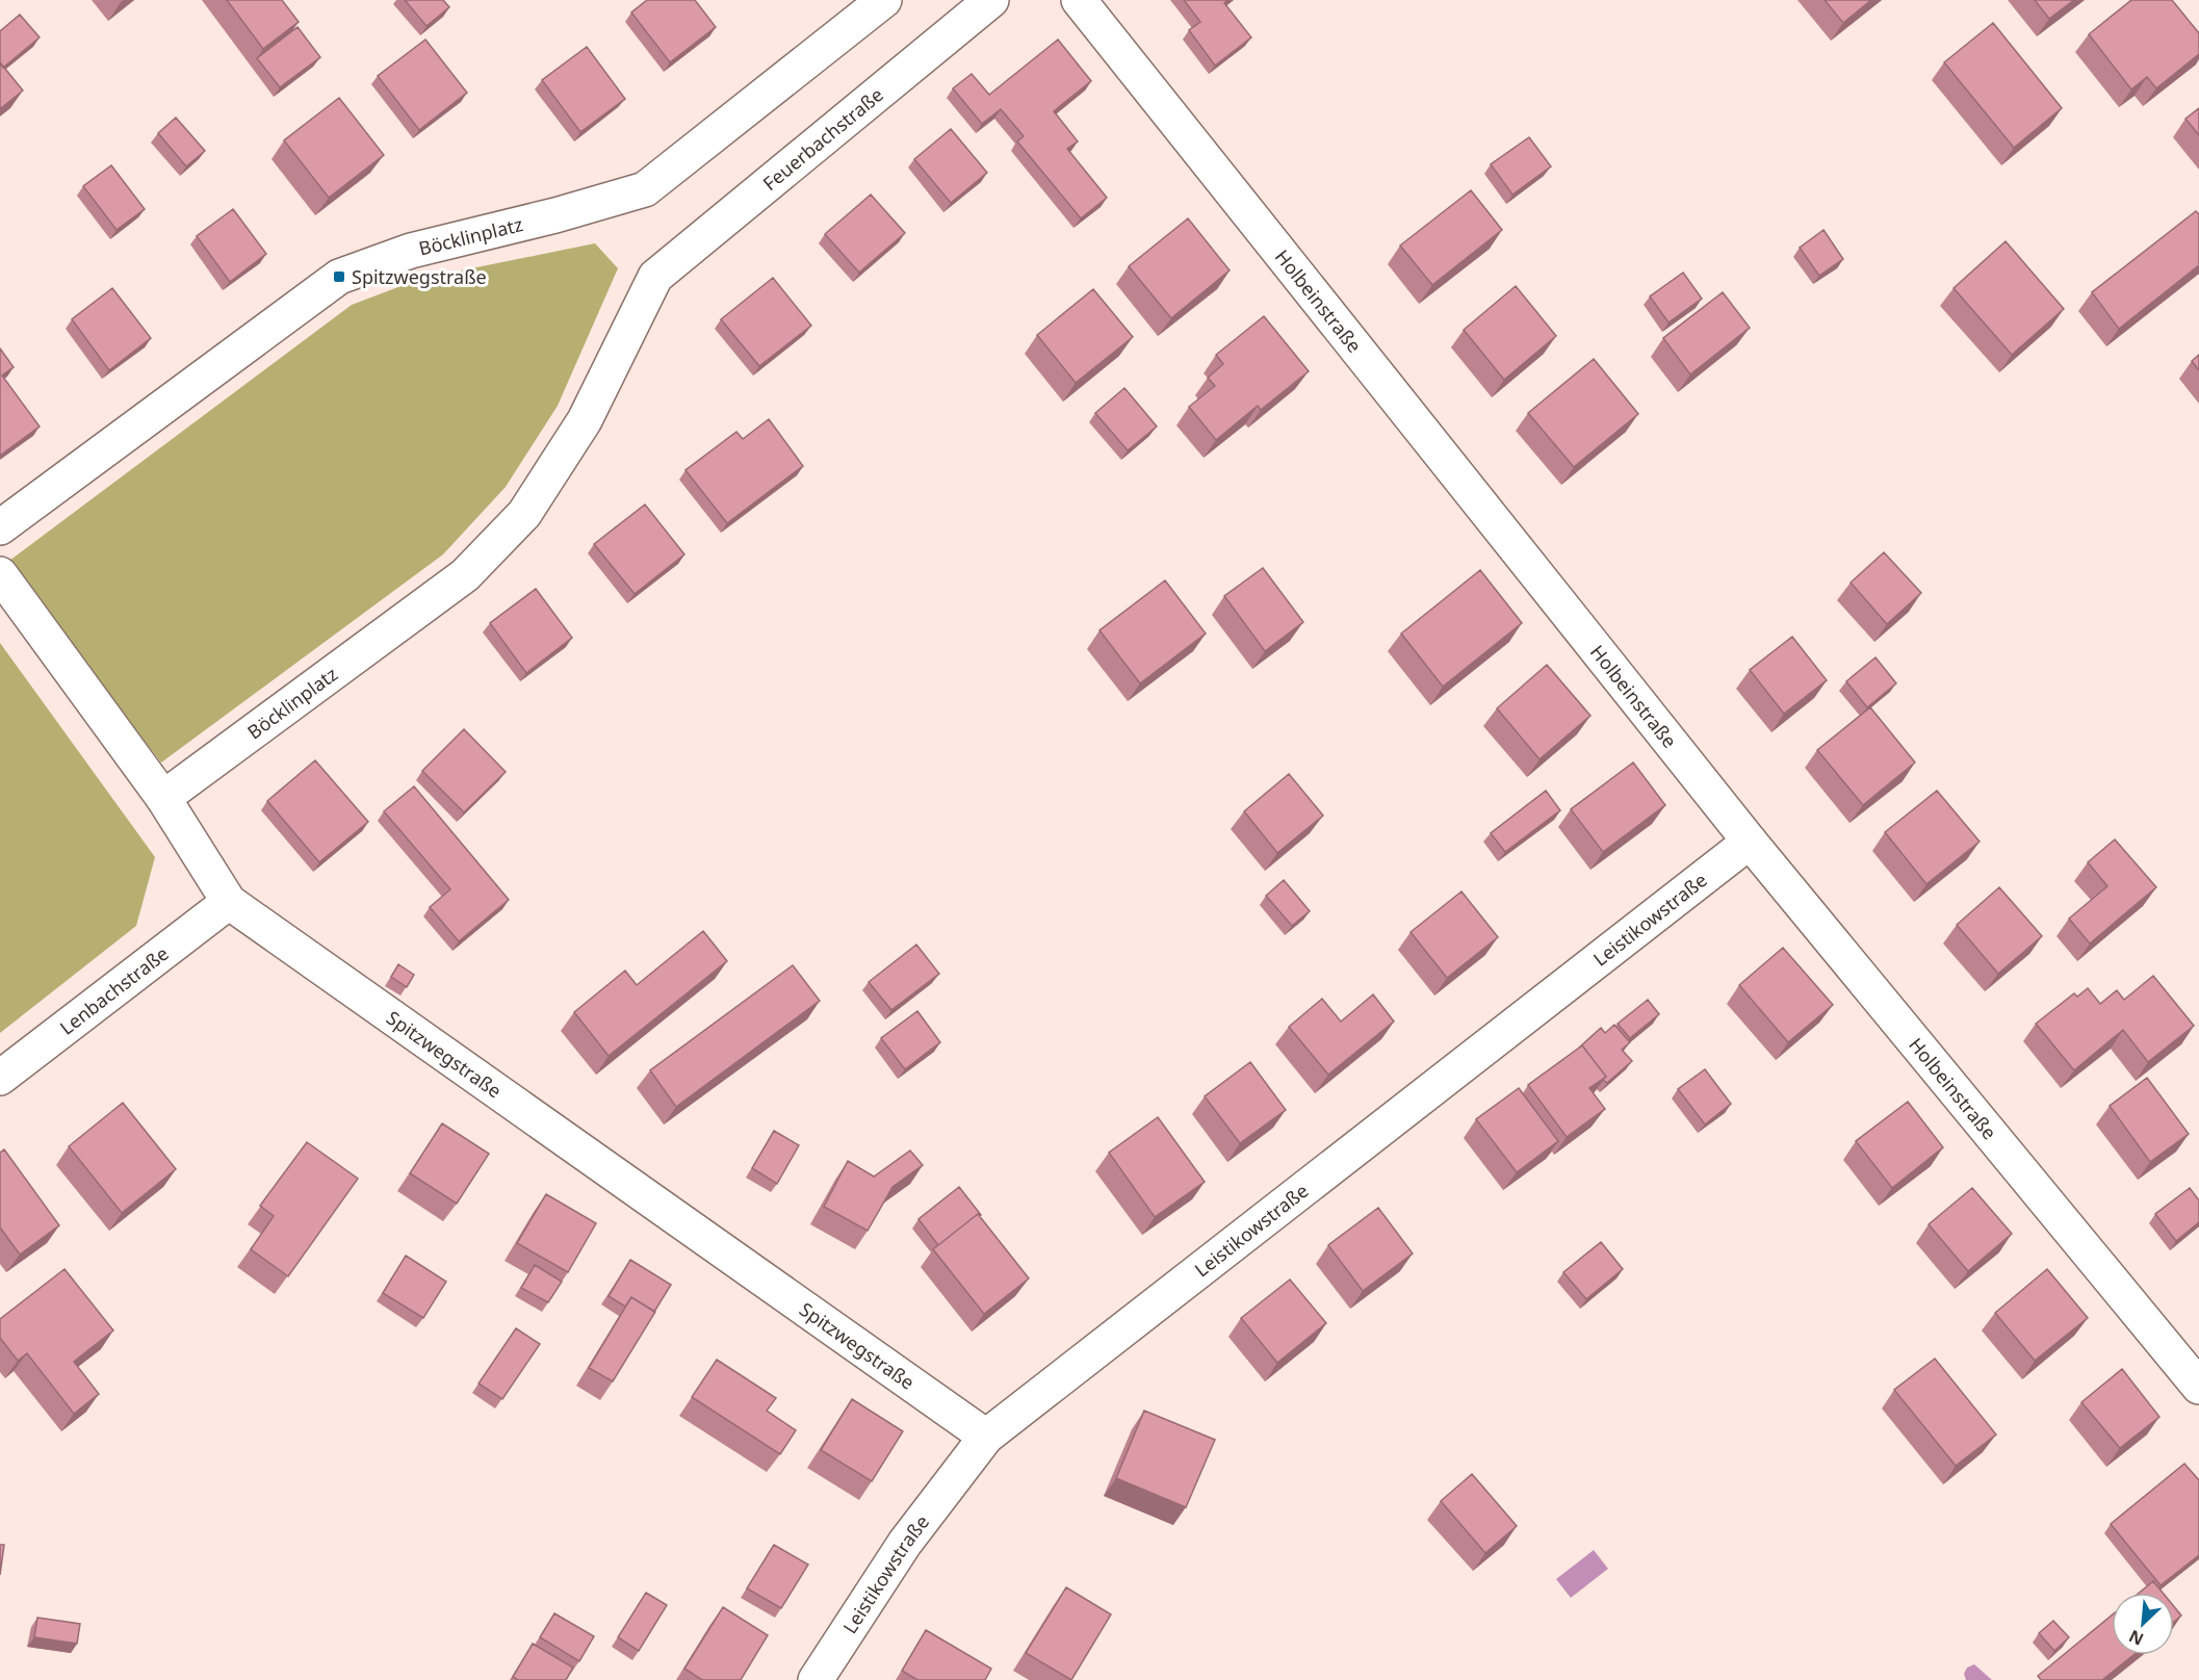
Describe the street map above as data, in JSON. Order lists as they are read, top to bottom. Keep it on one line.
{"streets":{"street":["Feuerbachstraße","Böcklinplatz","Holbeinstraße","Leistikowstraße","Lenbachstraße","Spitzwegstraße"]},"crossings":[["Feuerbachstraße","Böcklinplatz"],["Böcklinplatz","Spitzwegstraße"],["Holbeinstraße","Leistikowstraße"],["Leistikowstraße","Spitzwegstraße"],["Lenbachstraße","Spitzwegstraße"]],"places":{"transit":["Spitzwegstraße"]},"north":"bottom left"}
